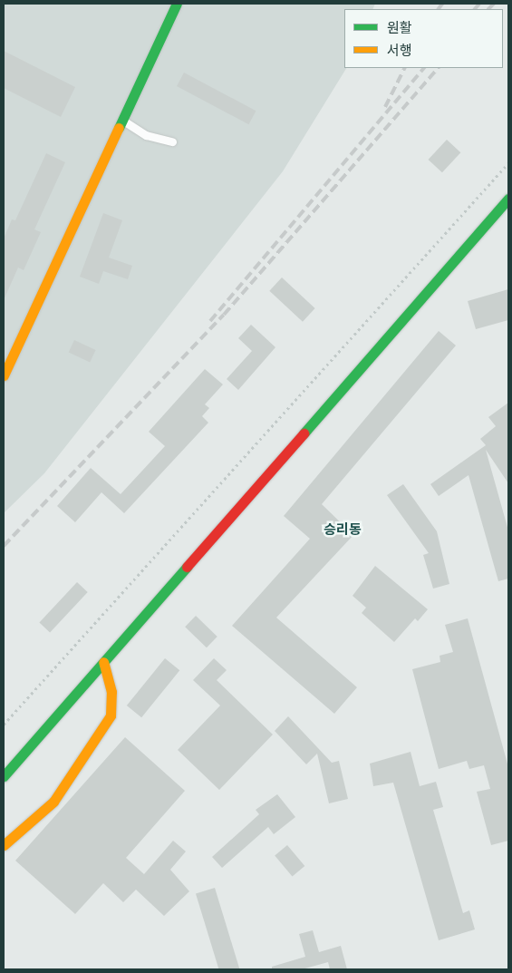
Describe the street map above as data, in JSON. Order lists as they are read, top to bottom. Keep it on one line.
{"districts":["승리동"],"legend":["원활","서행"]}
